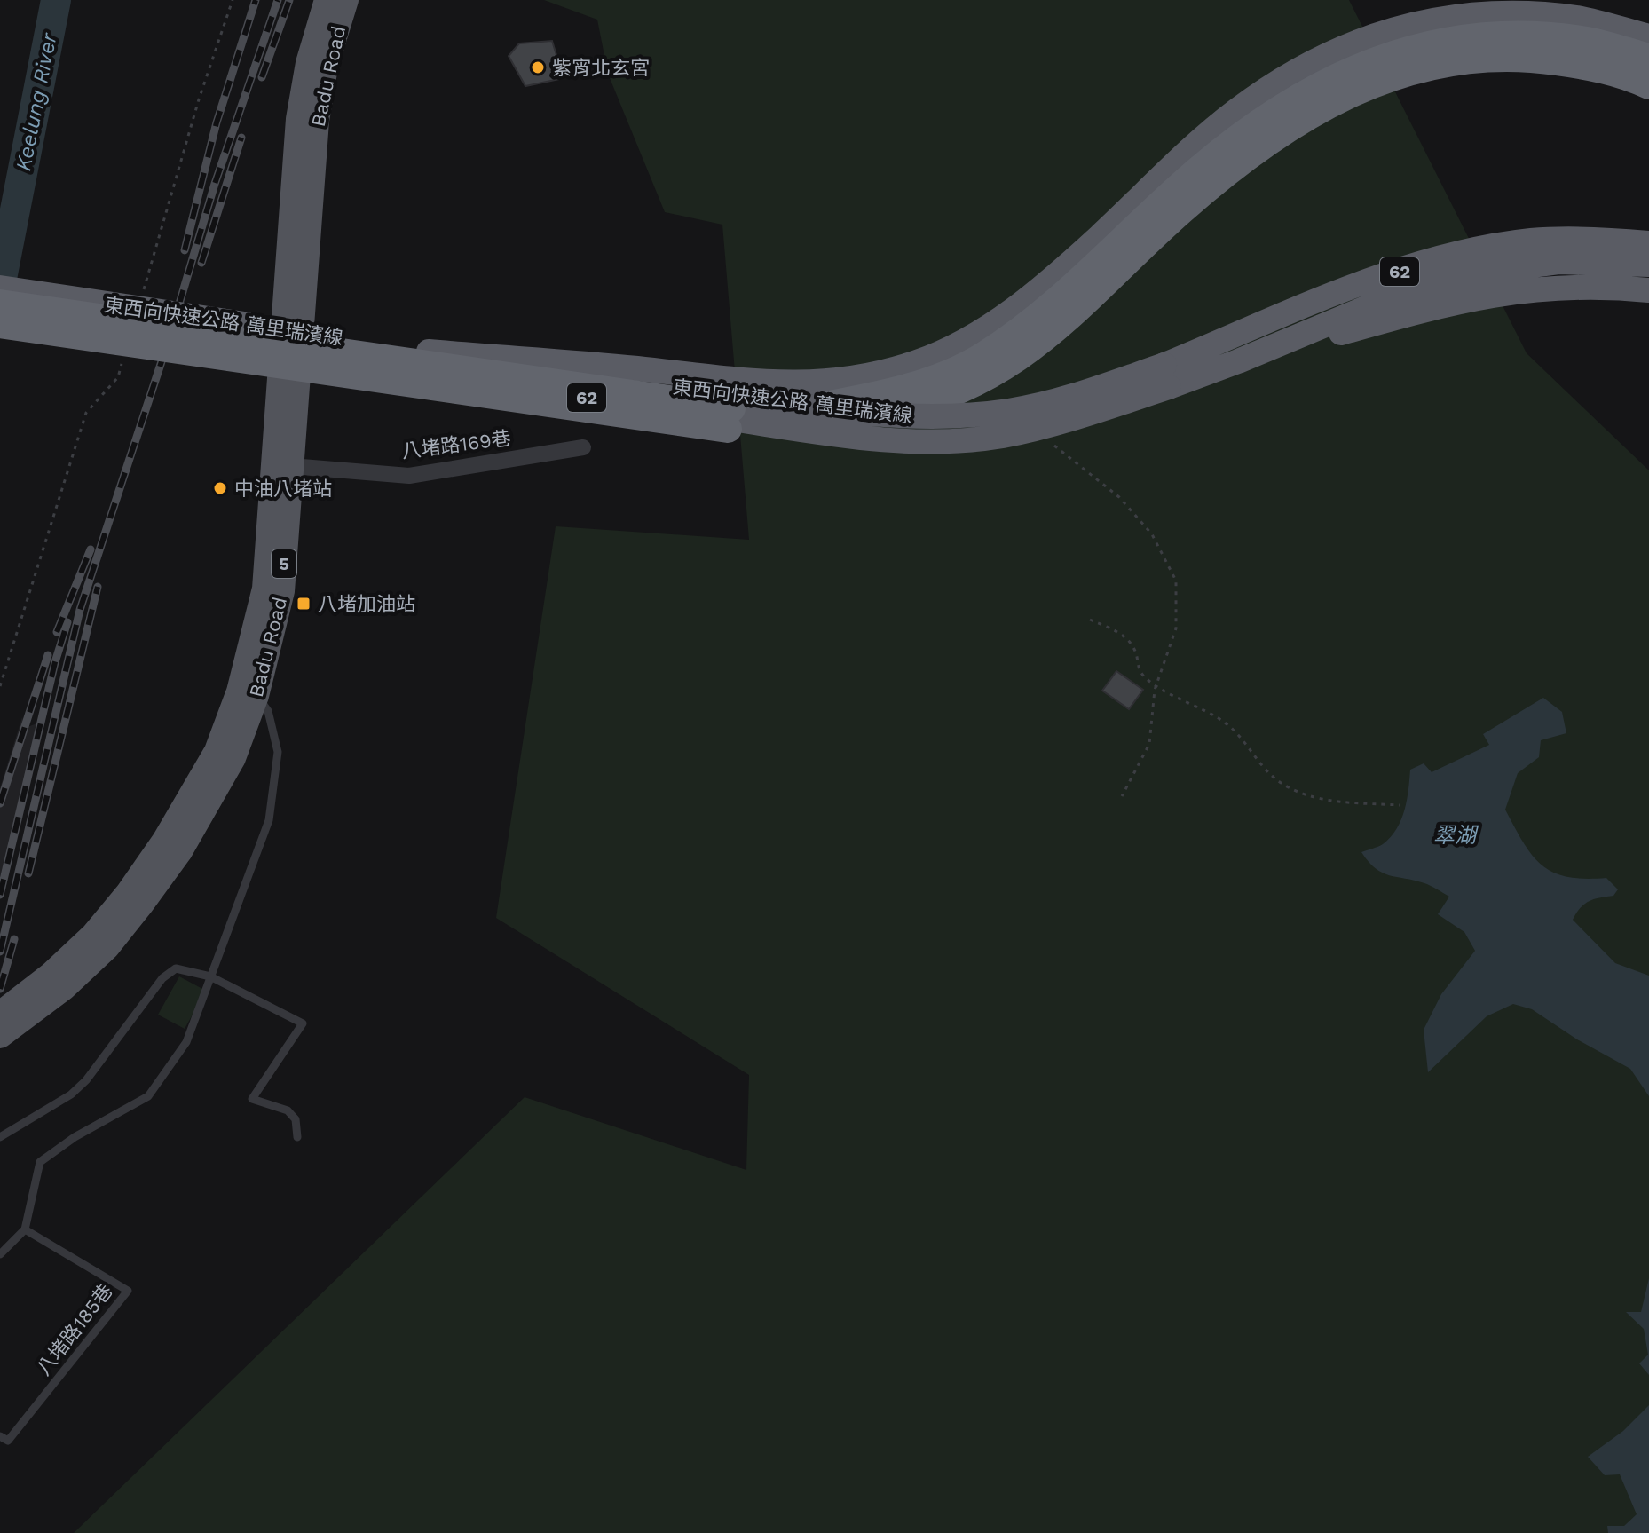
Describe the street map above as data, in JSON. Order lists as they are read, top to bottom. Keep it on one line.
{"streets":{"highway":["62","東西向快速公路 萬里瑞濱線"],"main road":["Badu Road","5"],"street":["八堵路169巷"],"lane":["八堵路185巷"]},"crossings":[["Badu Road","八堵路169巷"]],"water":["Keelung River","翠湖"],"places":{"other":["紫宵北玄宮","中油八堵站"],"transit":["八堵加油站"]}}
